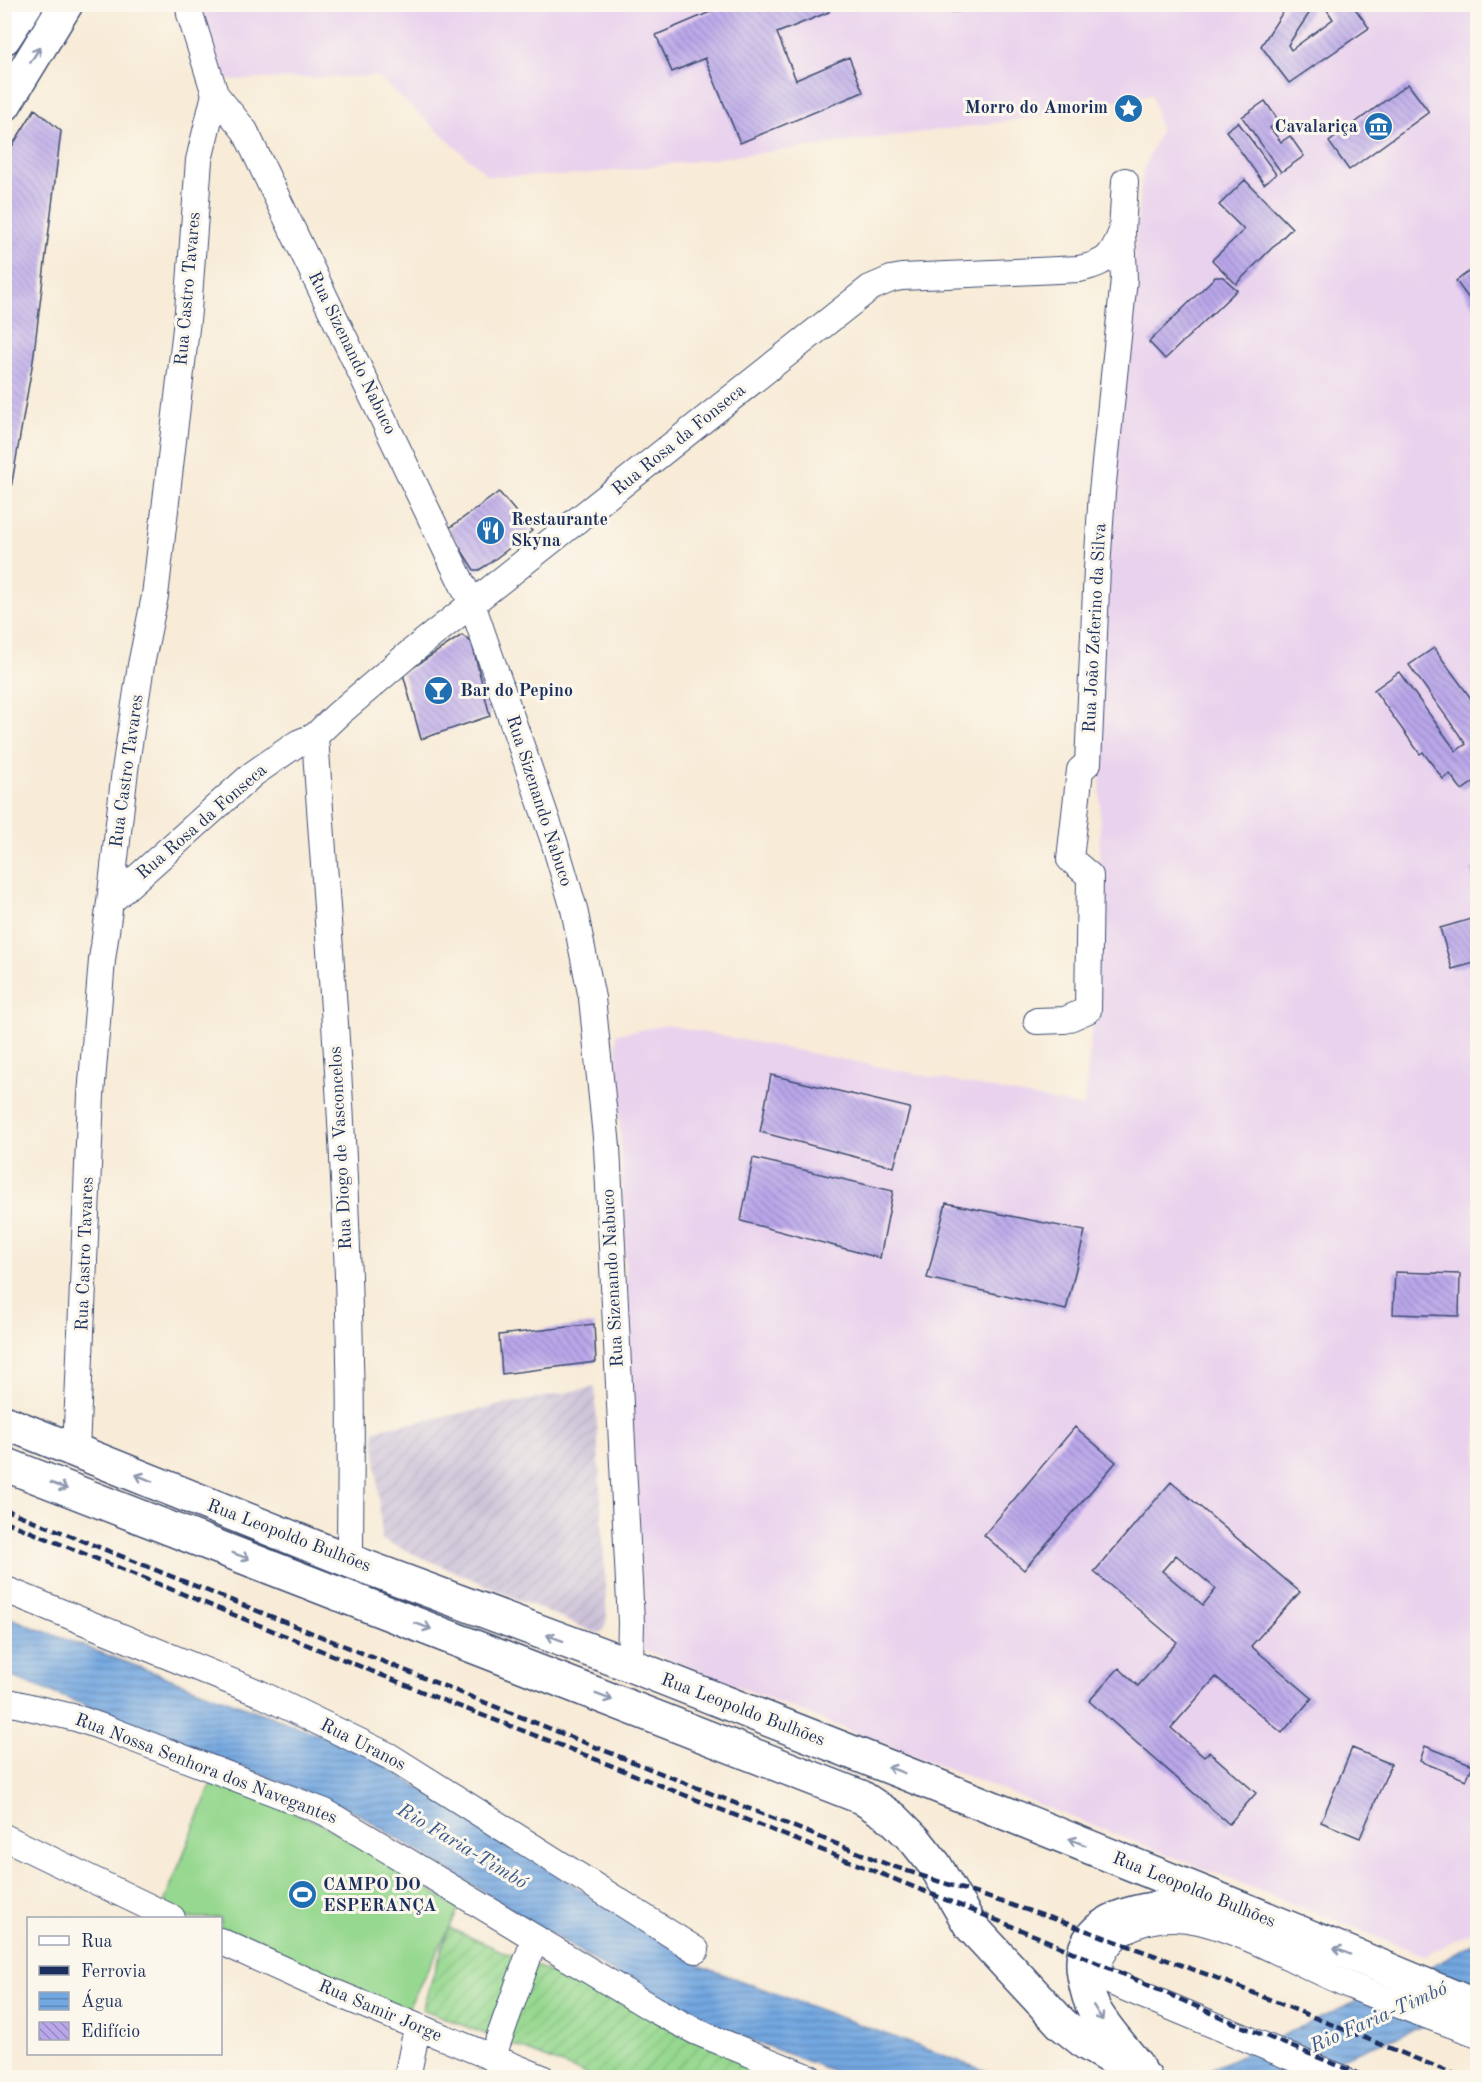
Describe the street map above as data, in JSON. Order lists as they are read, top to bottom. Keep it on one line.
{"streets":{"main road":["Rua Leopoldo Bulhões"],"street":["Rua Castro Tavares","Rua Sizenando Nabuco","Rua Rosa da Fonseca","Rua João Zeferino da Silva","Rua Diogo de Vasconcelos","Rua Uranos","Rua Nossa Senhora dos Navegantes","Rua Samir Jorge"]},"crossings":[["Rua Castro Tavares","Rua Sizenando Nabuco"],["Rua Castro Tavares","Rua Rosa da Fonseca"],["Rua Castro Tavares","Rua Leopoldo Bulhões"],["Rua Sizenando Nabuco","Rua Rosa da Fonseca"],["Rua Sizenando Nabuco","Rua Leopoldo Bulhões"],["Rua Rosa da Fonseca","Rua João Zeferino da Silva"],["Rua Rosa da Fonseca","Rua Diogo de Vasconcelos"],["Rua Diogo de Vasconcelos","Rua Leopoldo Bulhões"]],"water":["Rio Faria-Timbó"],"places":{"place":["Morro do Amorim"],"museum":["Cavalariça"],"restaurant":["Restaurante Skyna"],"bar":["Bar do Pepino"],"sports":["CAMPO DO ESPERANÇA"]},"legend":["Rua","Ferrovia","Água","Edifício"]}
